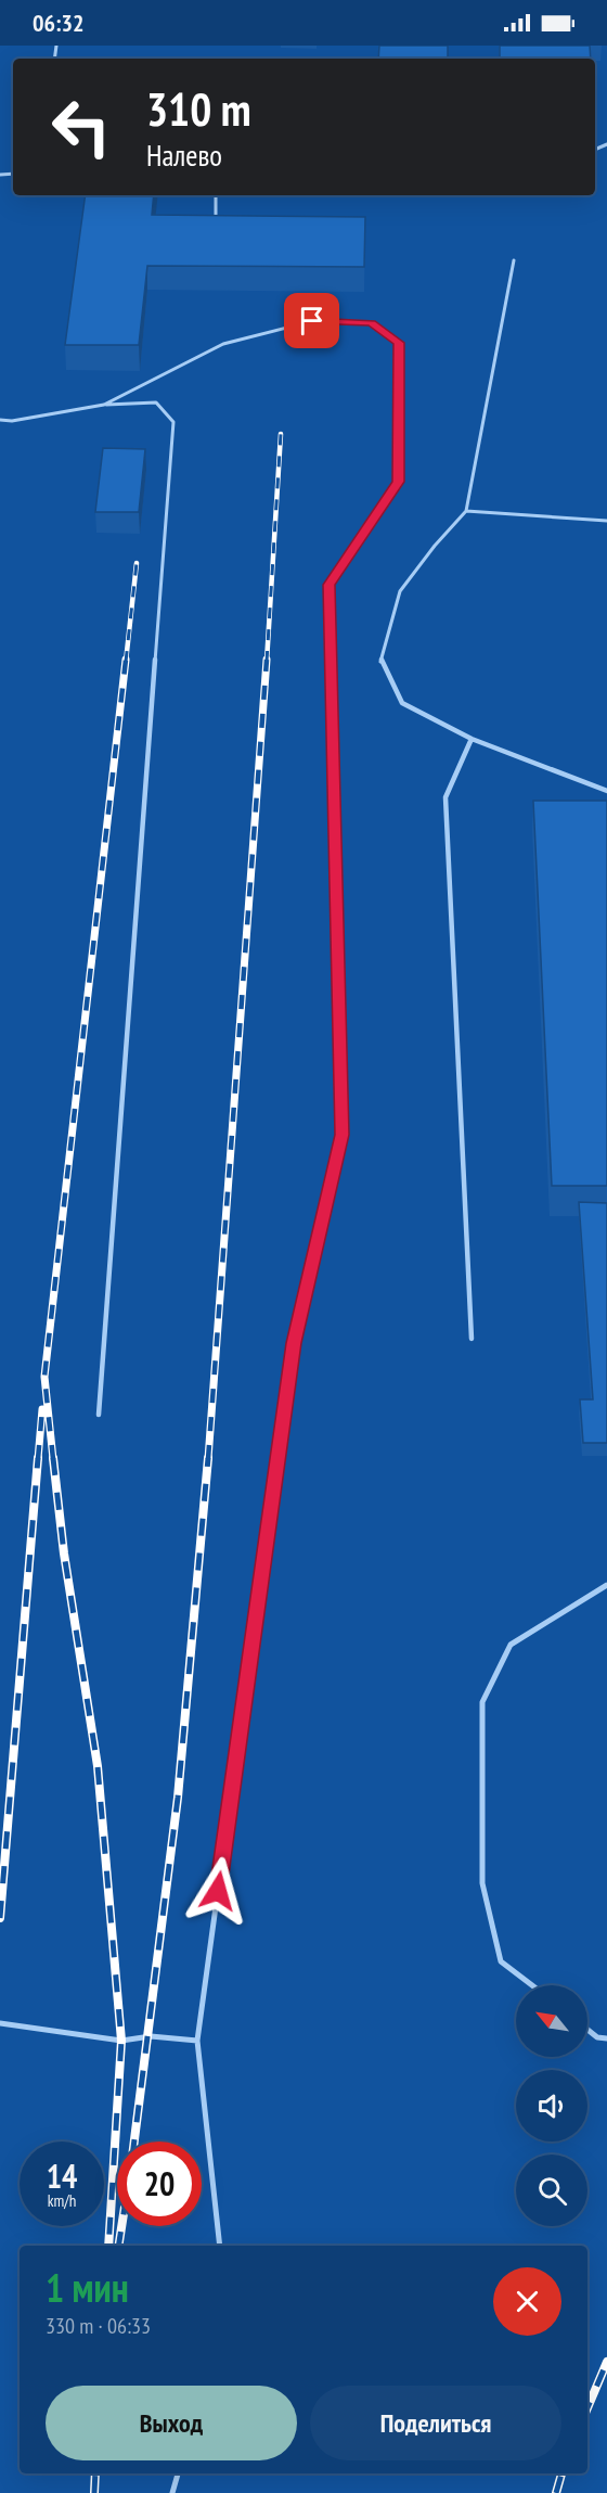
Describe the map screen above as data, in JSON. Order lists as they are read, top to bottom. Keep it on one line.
{"north":"top left","page":{"status":"06:32","turn":["310 m","Налево"],"speed":"14 km/h","limit":"20","heading":["1 мин","330 m · 06:33"],"buttons":["Выход","Поделиться"]}}
